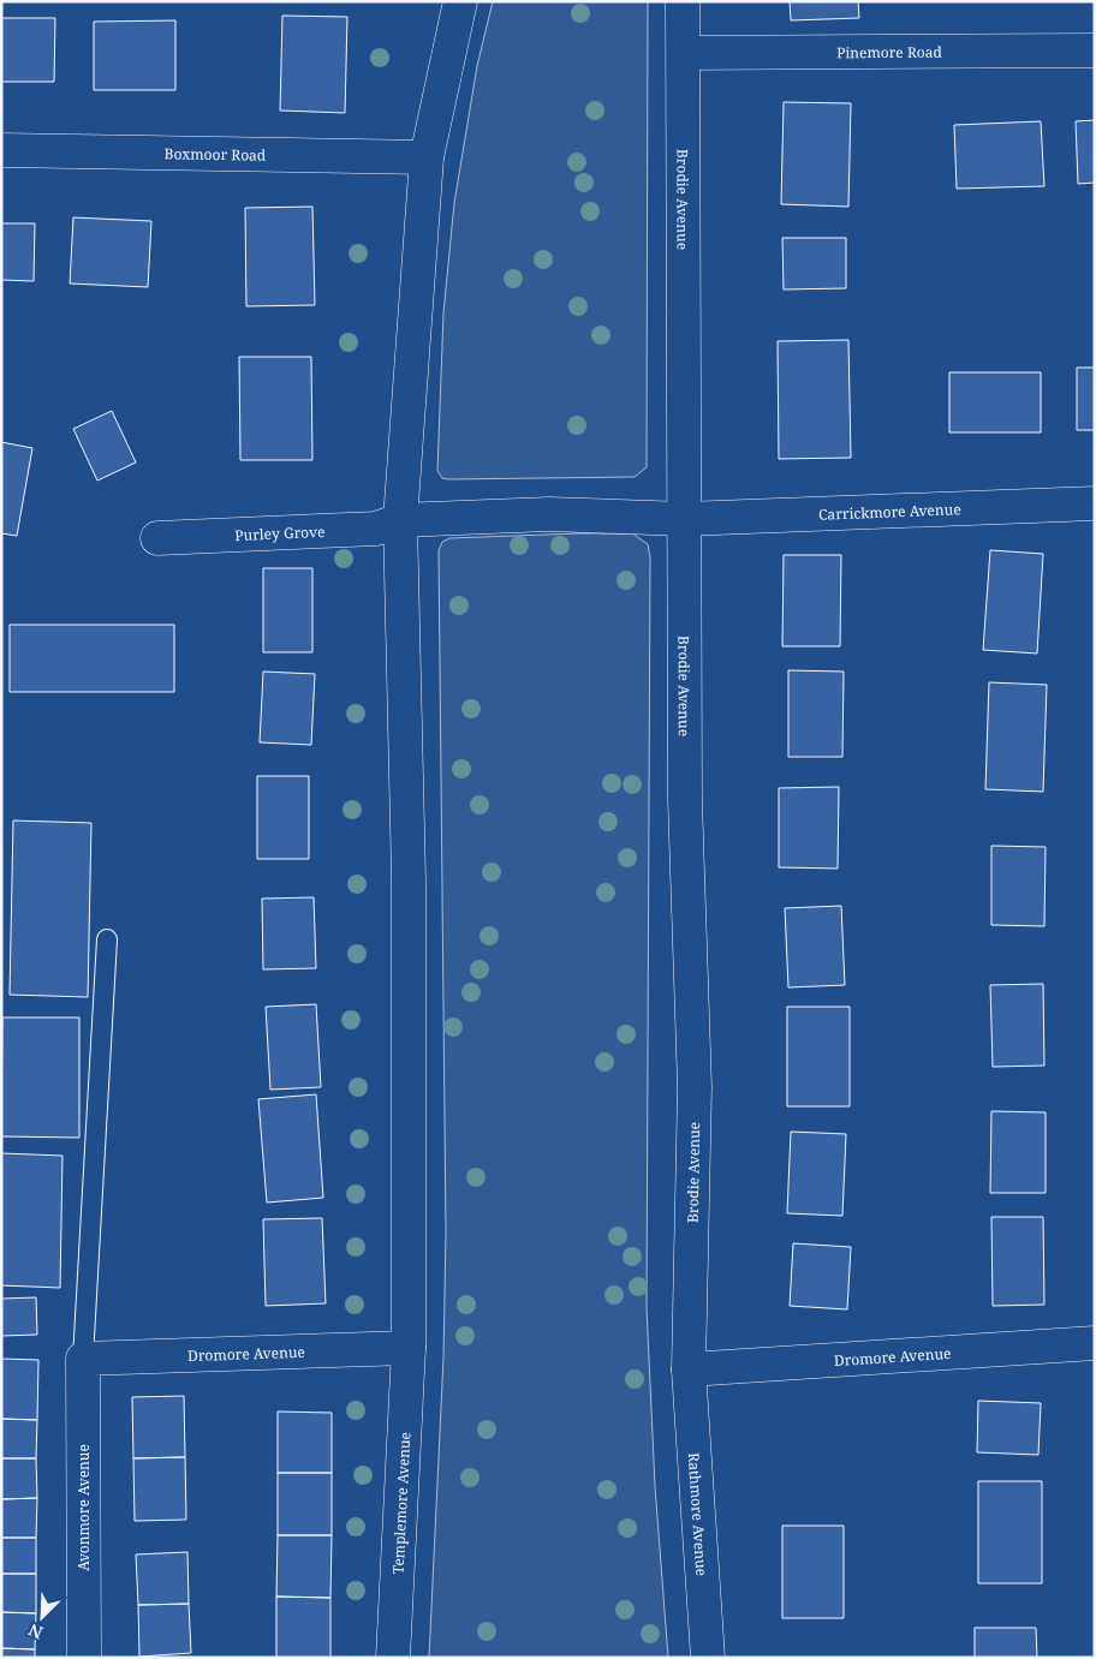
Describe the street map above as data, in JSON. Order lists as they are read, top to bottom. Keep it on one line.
{"streets":{"street":["Pinemore Road","Boxmoor Road","Brodie Avenue","Carrickmore Avenue","Purley Grove","Dromore Avenue","Templemore Avenue","Avonmore Avenue","Rathmore Avenue"]},"crossings":[["Pinemore Road","Brodie Avenue"],["Brodie Avenue","Carrickmore Avenue"],["Brodie Avenue","Dromore Avenue"],["Brodie Avenue","Rathmore Avenue"],["Carrickmore Avenue","Purley Grove"],["Dromore Avenue","Templemore Avenue"],["Dromore Avenue","Avonmore Avenue"],["Dromore Avenue","Rathmore Avenue"]],"north":"bottom left"}
